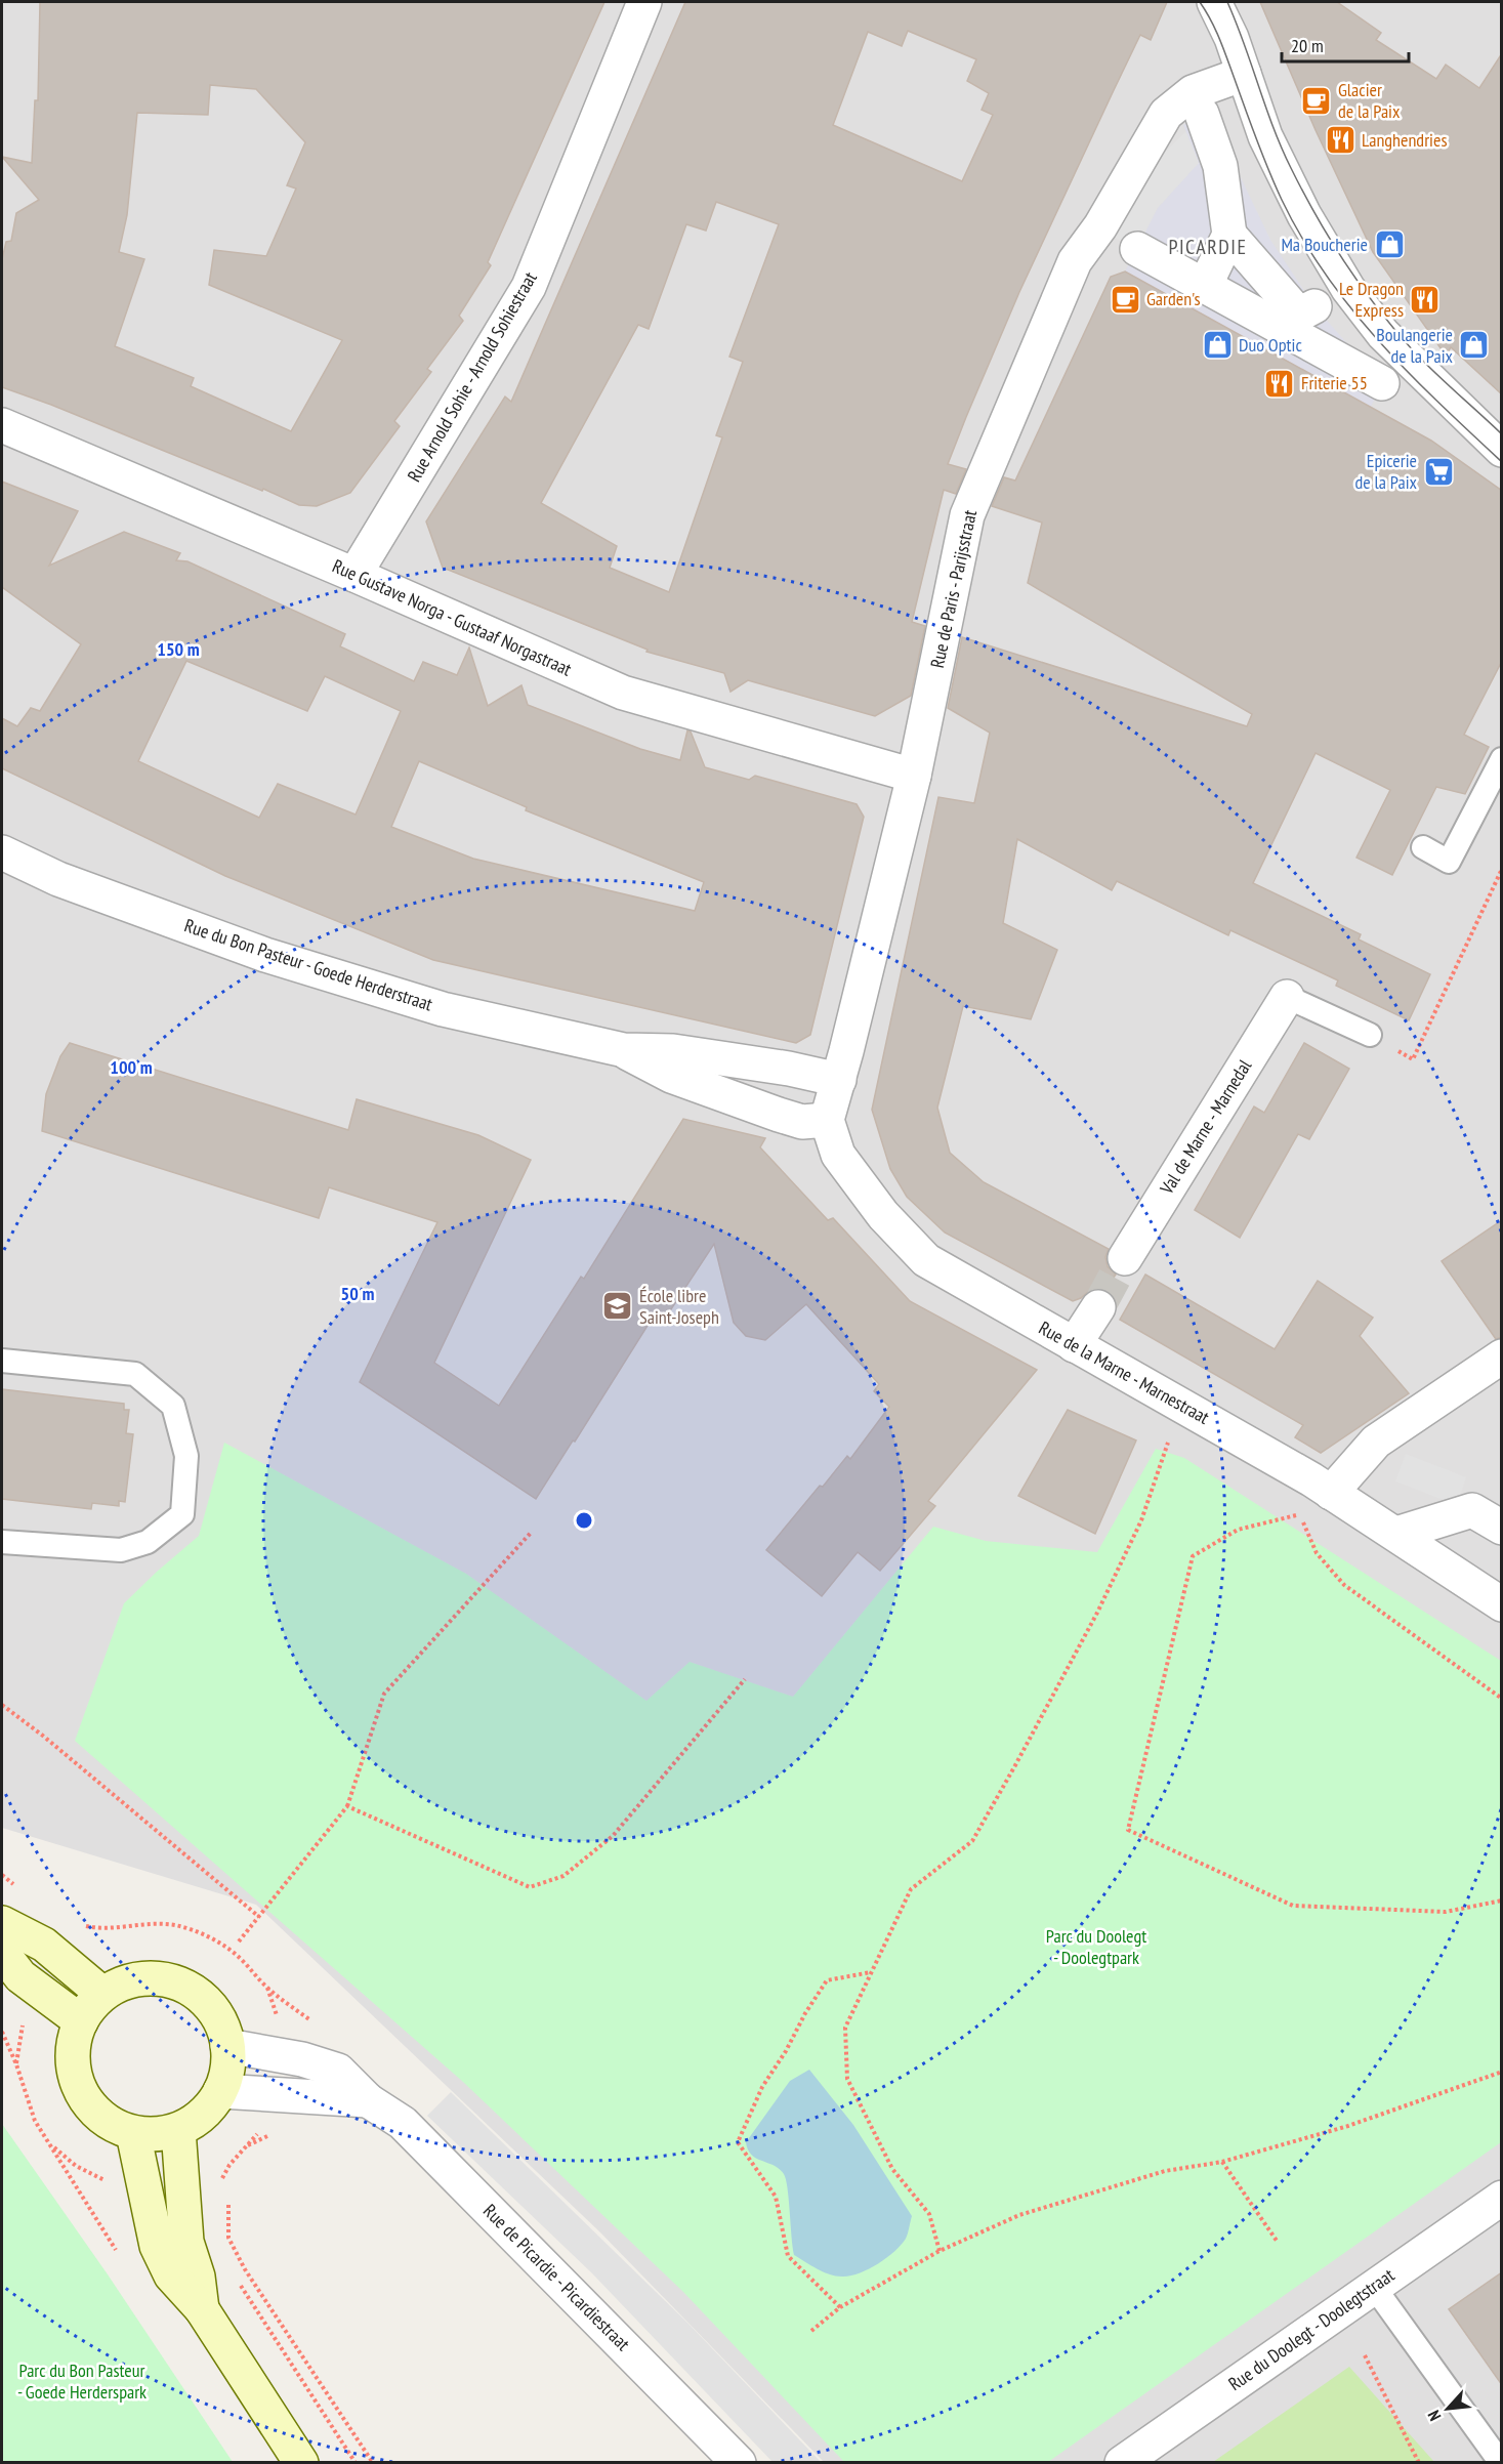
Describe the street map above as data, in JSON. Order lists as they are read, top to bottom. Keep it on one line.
{"streets":{"street":["Rue Arnold Sohie - Arnold Sohiestraat","Rue de Paris - Parijsstraat","Rue Gustave Norga - Gustaaf Norgastraat","Rue du Bon Pasteur - Goede Herderstraat","Val de Marne - Marnedal","Rue de la Marne - Marnestraat","Rue de Picardie - Picardiestraat","Rue du Doolegt - Doolegtstraat"]},"crossings":[["Rue Arnold Sohie - Arnold Sohiestraat","Rue Gustave Norga - Gustaaf Norgastraat"],["Rue de Paris - Parijsstraat","Rue Gustave Norga - Gustaaf Norgastraat"],["Rue de Paris - Parijsstraat","Rue du Bon Pasteur - Goede Herderstraat"],["Rue du Bon Pasteur - Goede Herderstraat","Rue de la Marne - Marnestraat"]],"districts":["PICARDIE"],"parks":["Parc du Doolegt - Doolegtpark","Parc du Bon Pasteur - Goede Herderspark"],"places":{"cafe":["Glacier de la Paix","Garden's"],"restaurant":["Langhendries","Le Dragon Express","Friterie 55"],"shop":["Ma Boucherie","Duo Optic","Boulangerie de la Paix"],"supermarket":["Epicerie de la Paix"],"school or university":["École libre Saint-Joseph"]},"scale_bar":"20 m","north":"bottom left","rings":["150 m","100 m","50 m"]}
